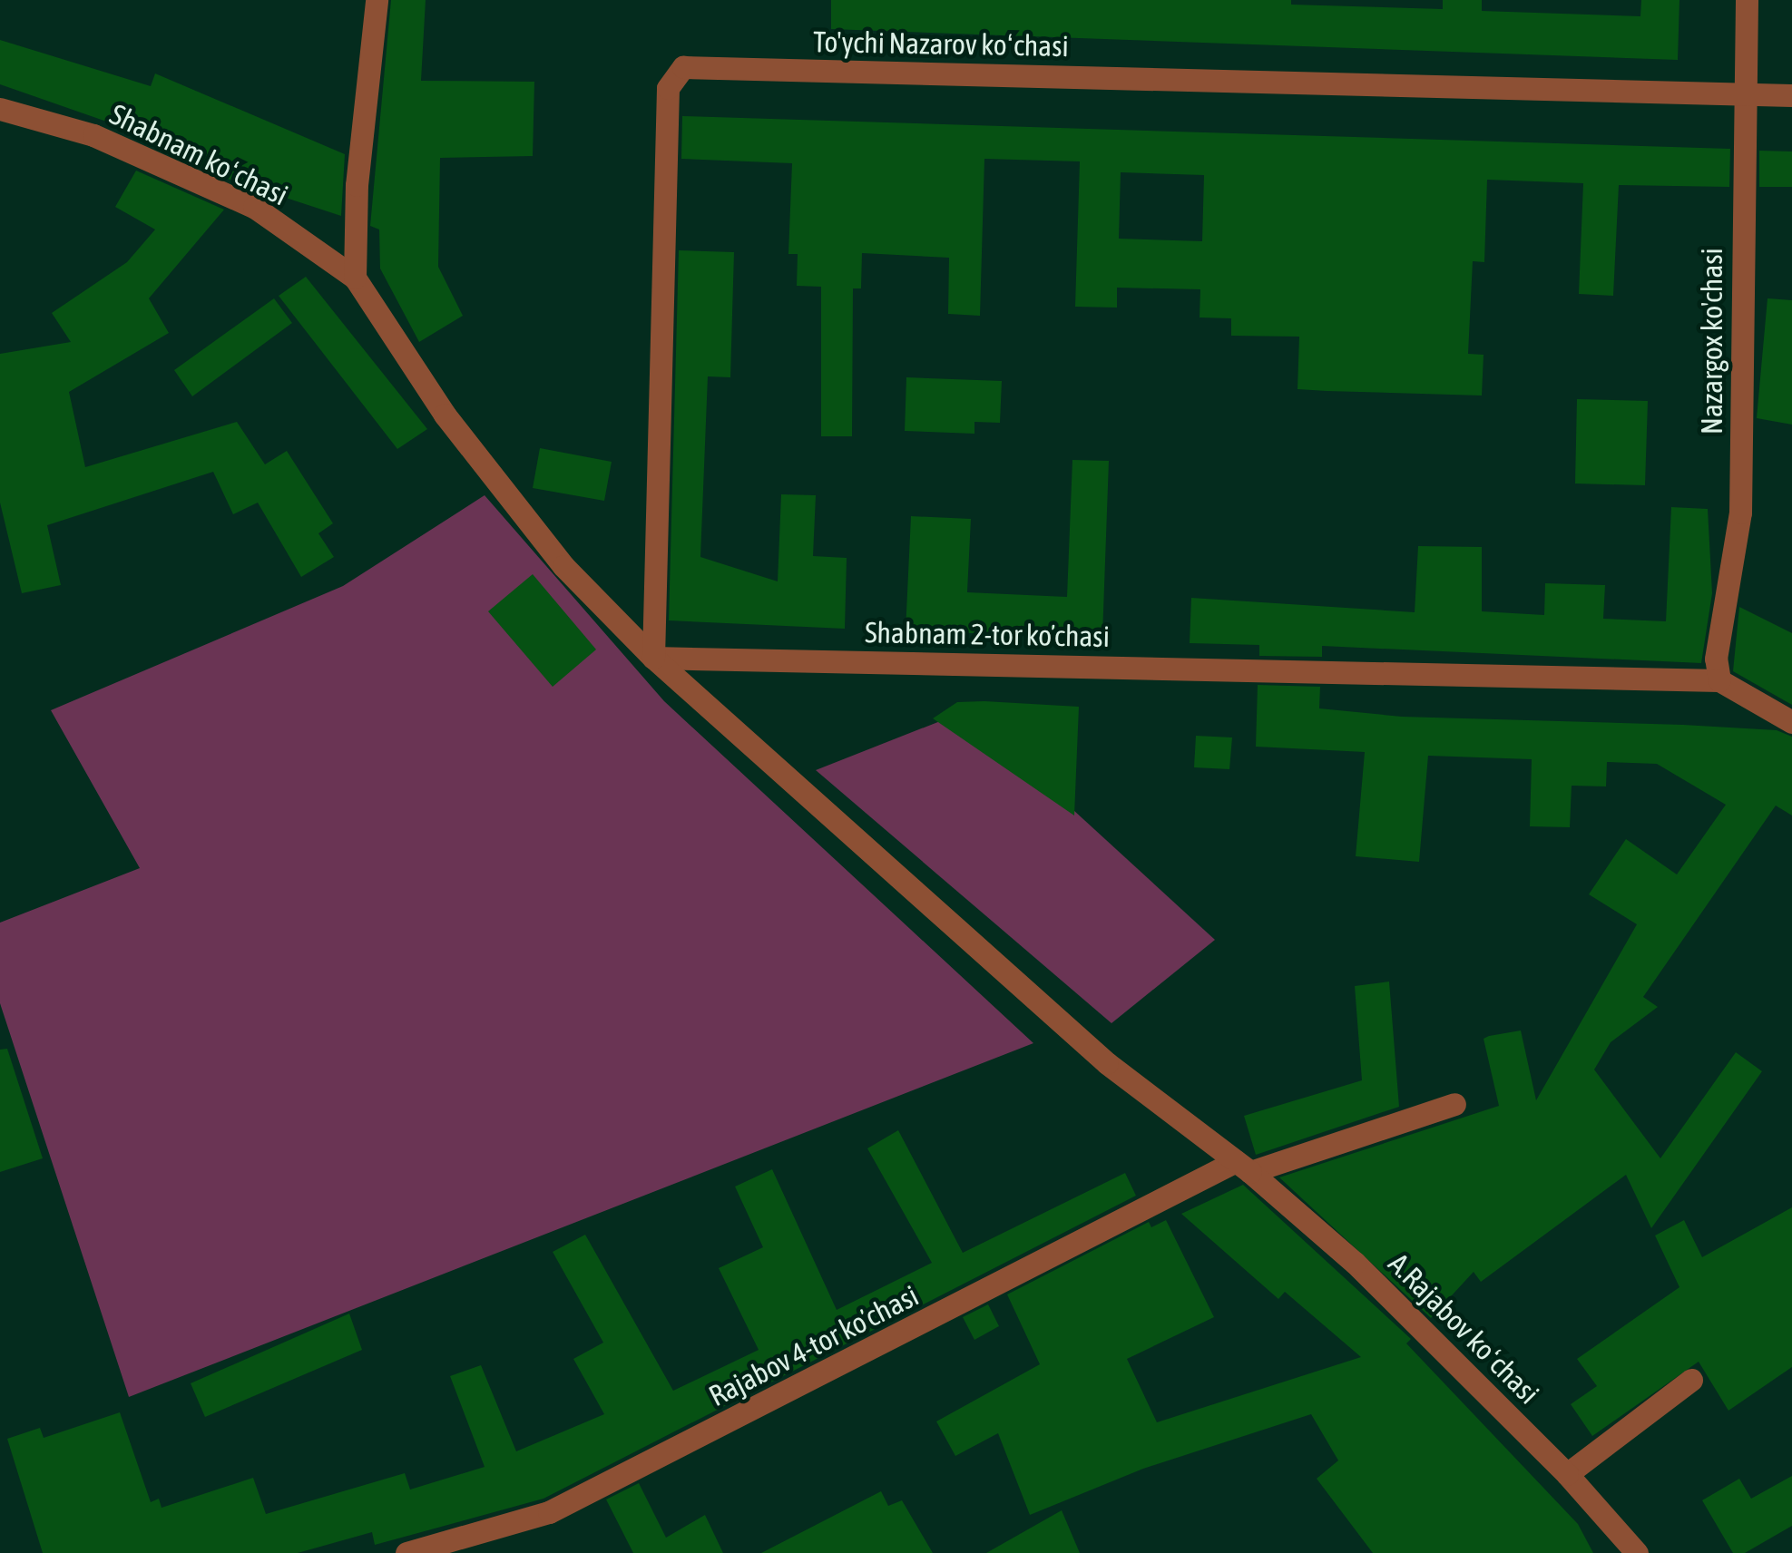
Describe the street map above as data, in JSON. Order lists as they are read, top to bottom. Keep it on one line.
{"streets":{"street":["To'ychi Nazarov koʻchasi","Shabnam koʻchasi","Nazargox ko'chasi","Shabnam 2-tor koʼchasi","A.Rajabov koʻchasi","Rajabov 4-tor koʼchasi"]},"crossings":[["To'ychi Nazarov koʻchasi","Nazargox ko'chasi"],["To'ychi Nazarov koʻchasi","Shabnam 2-tor koʼchasi"],["To'ychi Nazarov koʻchasi","A.Rajabov koʻchasi"],["Nazargox ko'chasi","Shabnam 2-tor koʼchasi"],["Shabnam 2-tor koʼchasi","A.Rajabov koʻchasi"],["A.Rajabov koʻchasi","Rajabov 4-tor koʼchasi"]]}
